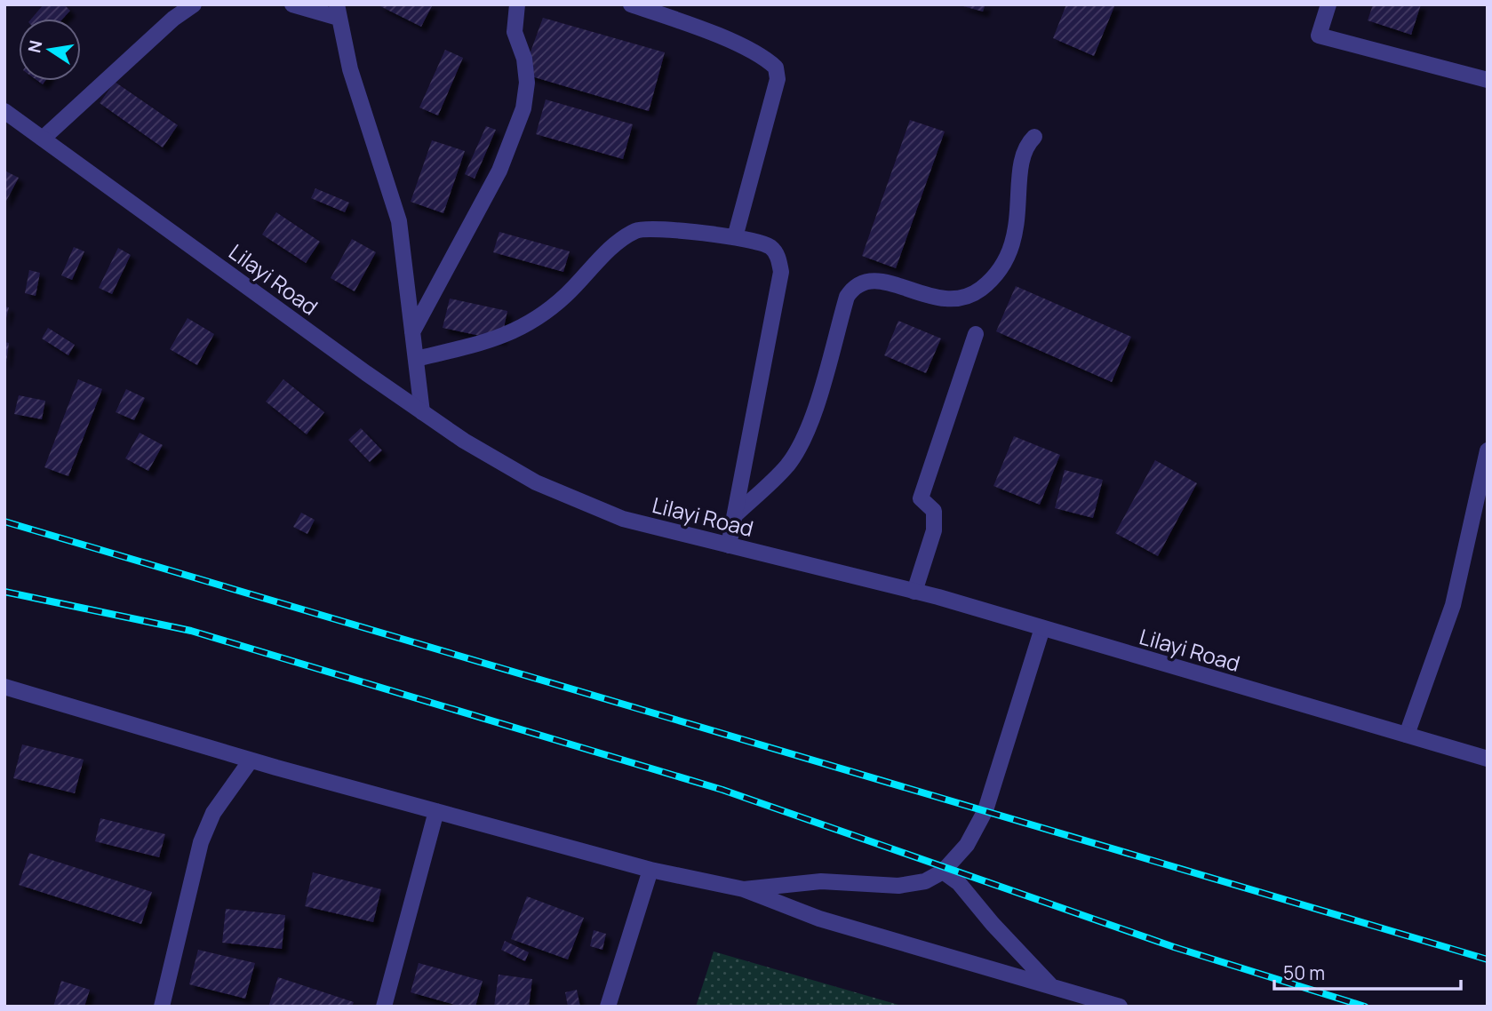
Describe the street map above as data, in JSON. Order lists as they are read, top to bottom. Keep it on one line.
{"streets":{"street":["Lilayi Road"]},"scale_bar":"50 m","north":"left"}
